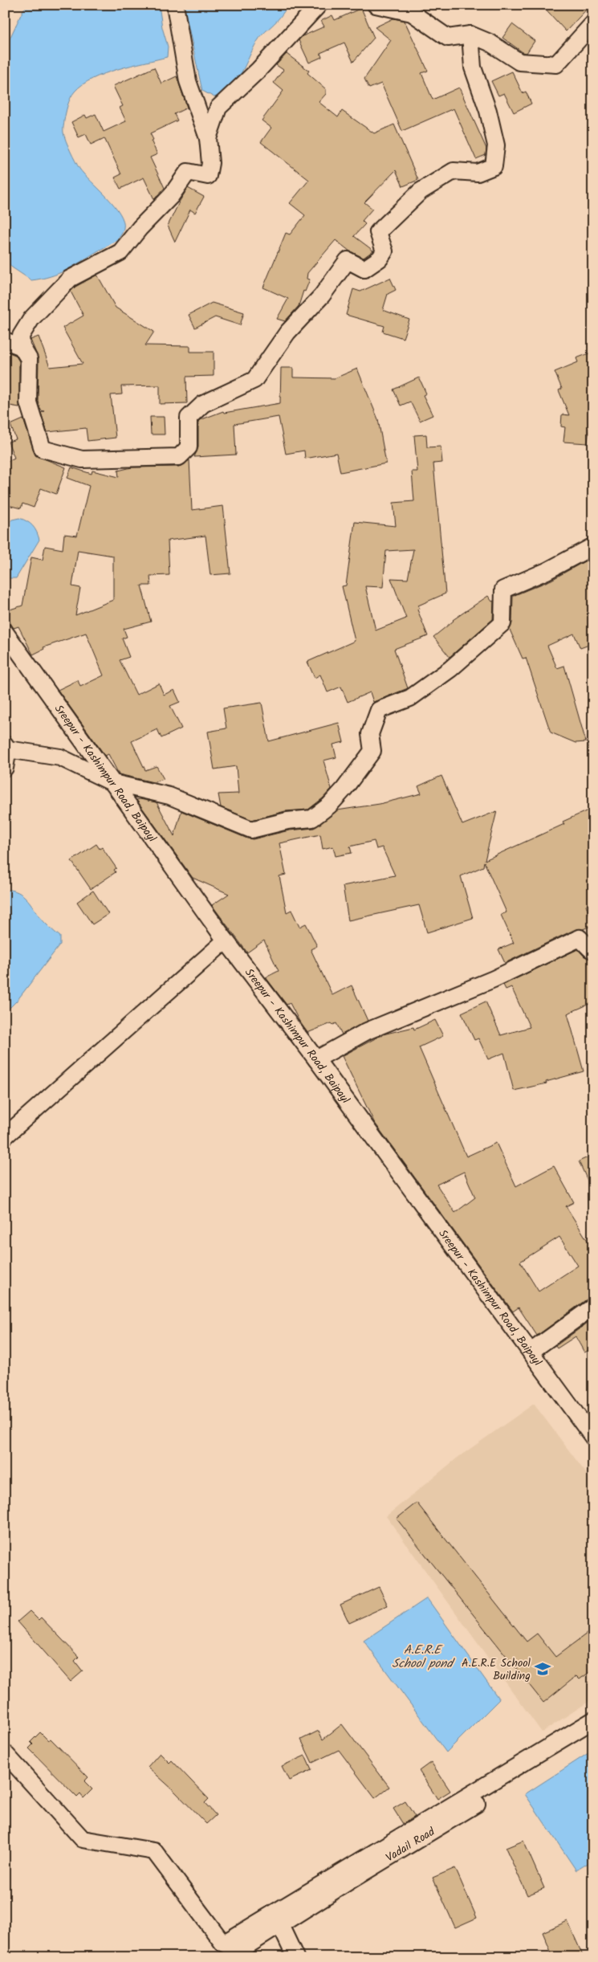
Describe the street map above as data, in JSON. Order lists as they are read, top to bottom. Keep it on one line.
{"streets":{"street":["Sreepur - Kashimpur Road, Baipayl","Vadail Road"]},"water":["A.E.R.E School pond"],"places":{"school or university":["A.E.R.E School Building"]}}
